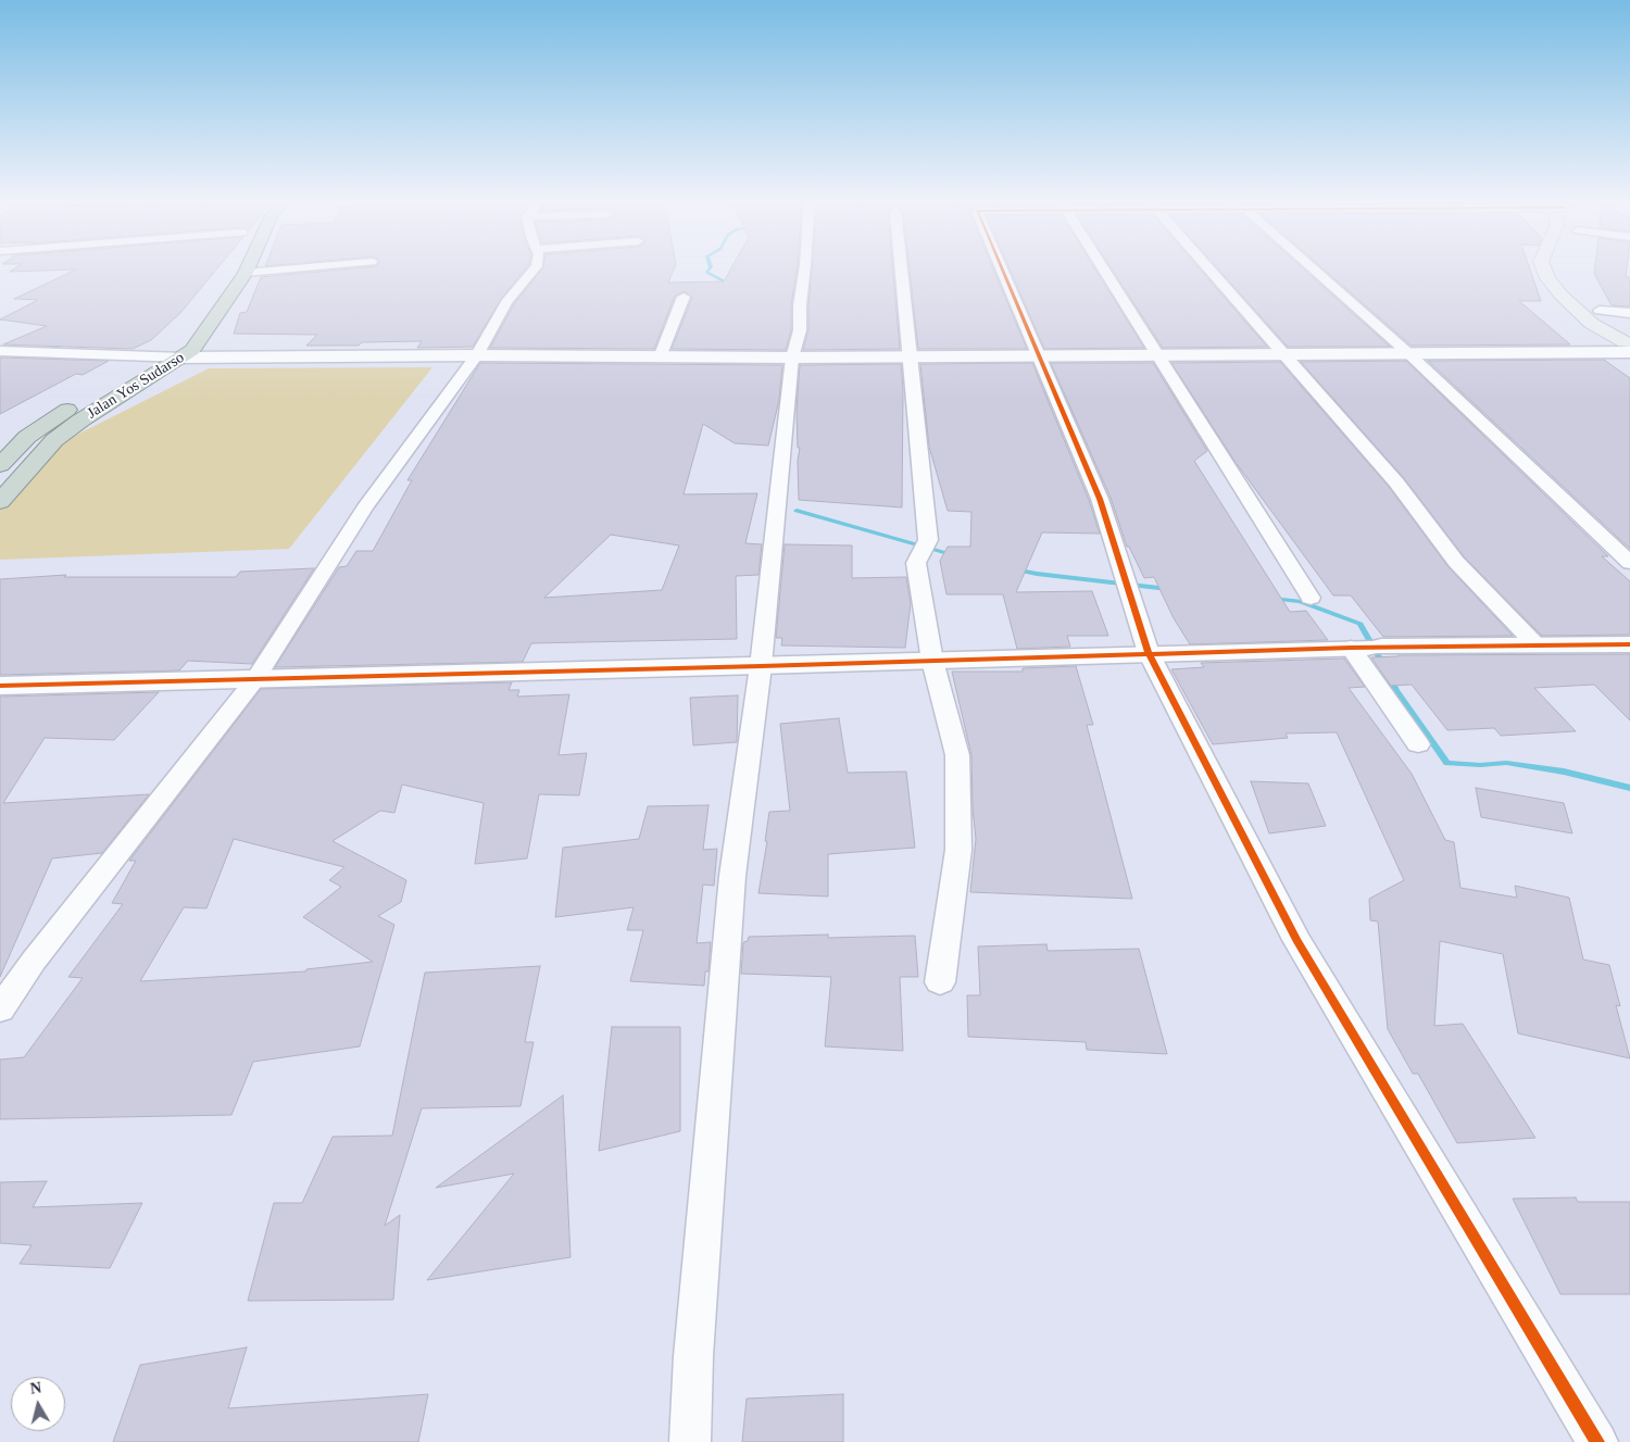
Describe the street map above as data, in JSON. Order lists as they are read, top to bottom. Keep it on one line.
{"streets":{"highway":["Jalan Yos Sudarso"]},"north":"top"}
